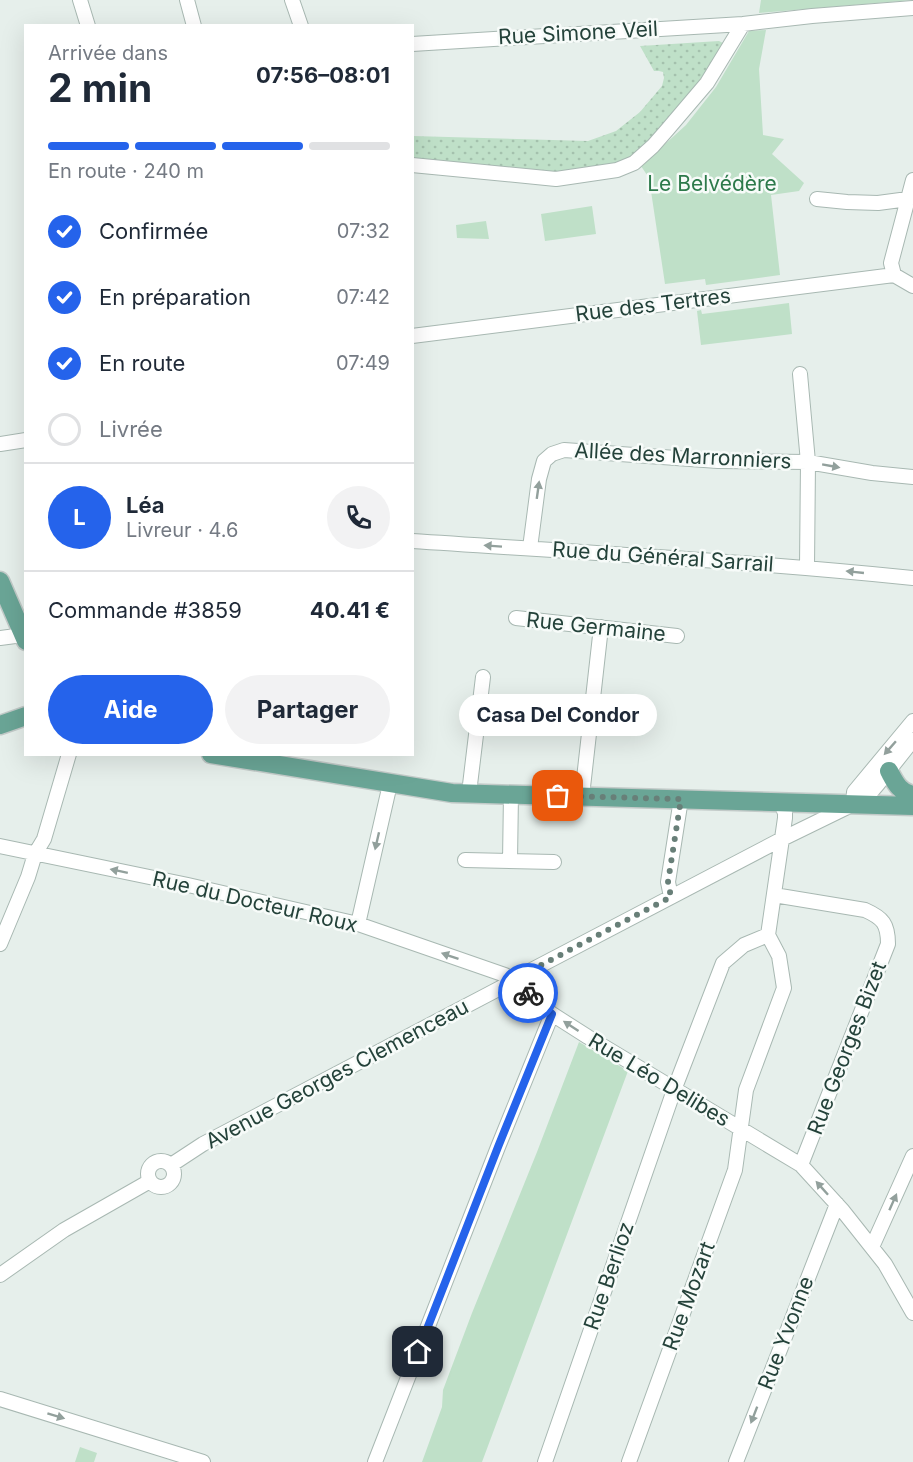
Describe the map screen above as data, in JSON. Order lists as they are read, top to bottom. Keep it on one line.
{"streets":{"street":["Rue Simone Veil","Rue des Tertres","Allée des Marronniers","Rue du Général Sarrail","Rue Germaine","Rue du Docteur Roux","Rue Georges Bizet","Avenue Georges Clemenceau","Rue Léo Delibes","Rue Berlioz","Rue Mozart","Rue Yvonne"]},"crossings":[["Allée des Marronniers","Rue du Général Sarrail"],["Rue du Docteur Roux","Avenue Georges Clemenceau"],["Rue Georges Bizet","Rue Léo Delibes"],["Rue Léo Delibes","Rue Berlioz"],["Rue Léo Delibes","Rue Mozart"],["Rue Léo Delibes","Rue Yvonne"],["Rue Berlioz","Rue Mozart"]],"one_way":["Allée des Marronniers","Rue du Général Sarrail","Rue du Docteur Roux","Rue Léo Delibes","Rue Yvonne"],"parks":["Le Belvédère"],"places":["Casa Del Condor"],"page":{"heading":["2 min","Arrivée dans","07:56–08:01"],"panel":["Léa","Livreur · 4.6","Commande #3859","40.41 €"],"bar":"En route · 240 m","list":[["Confirmée","07:32"],["En préparation","07:42"],["En route","07:49"],"Livrée"],"round":"L","buttons":["Aide","Partager"],"bubble":"Casa Del Condor"}}
